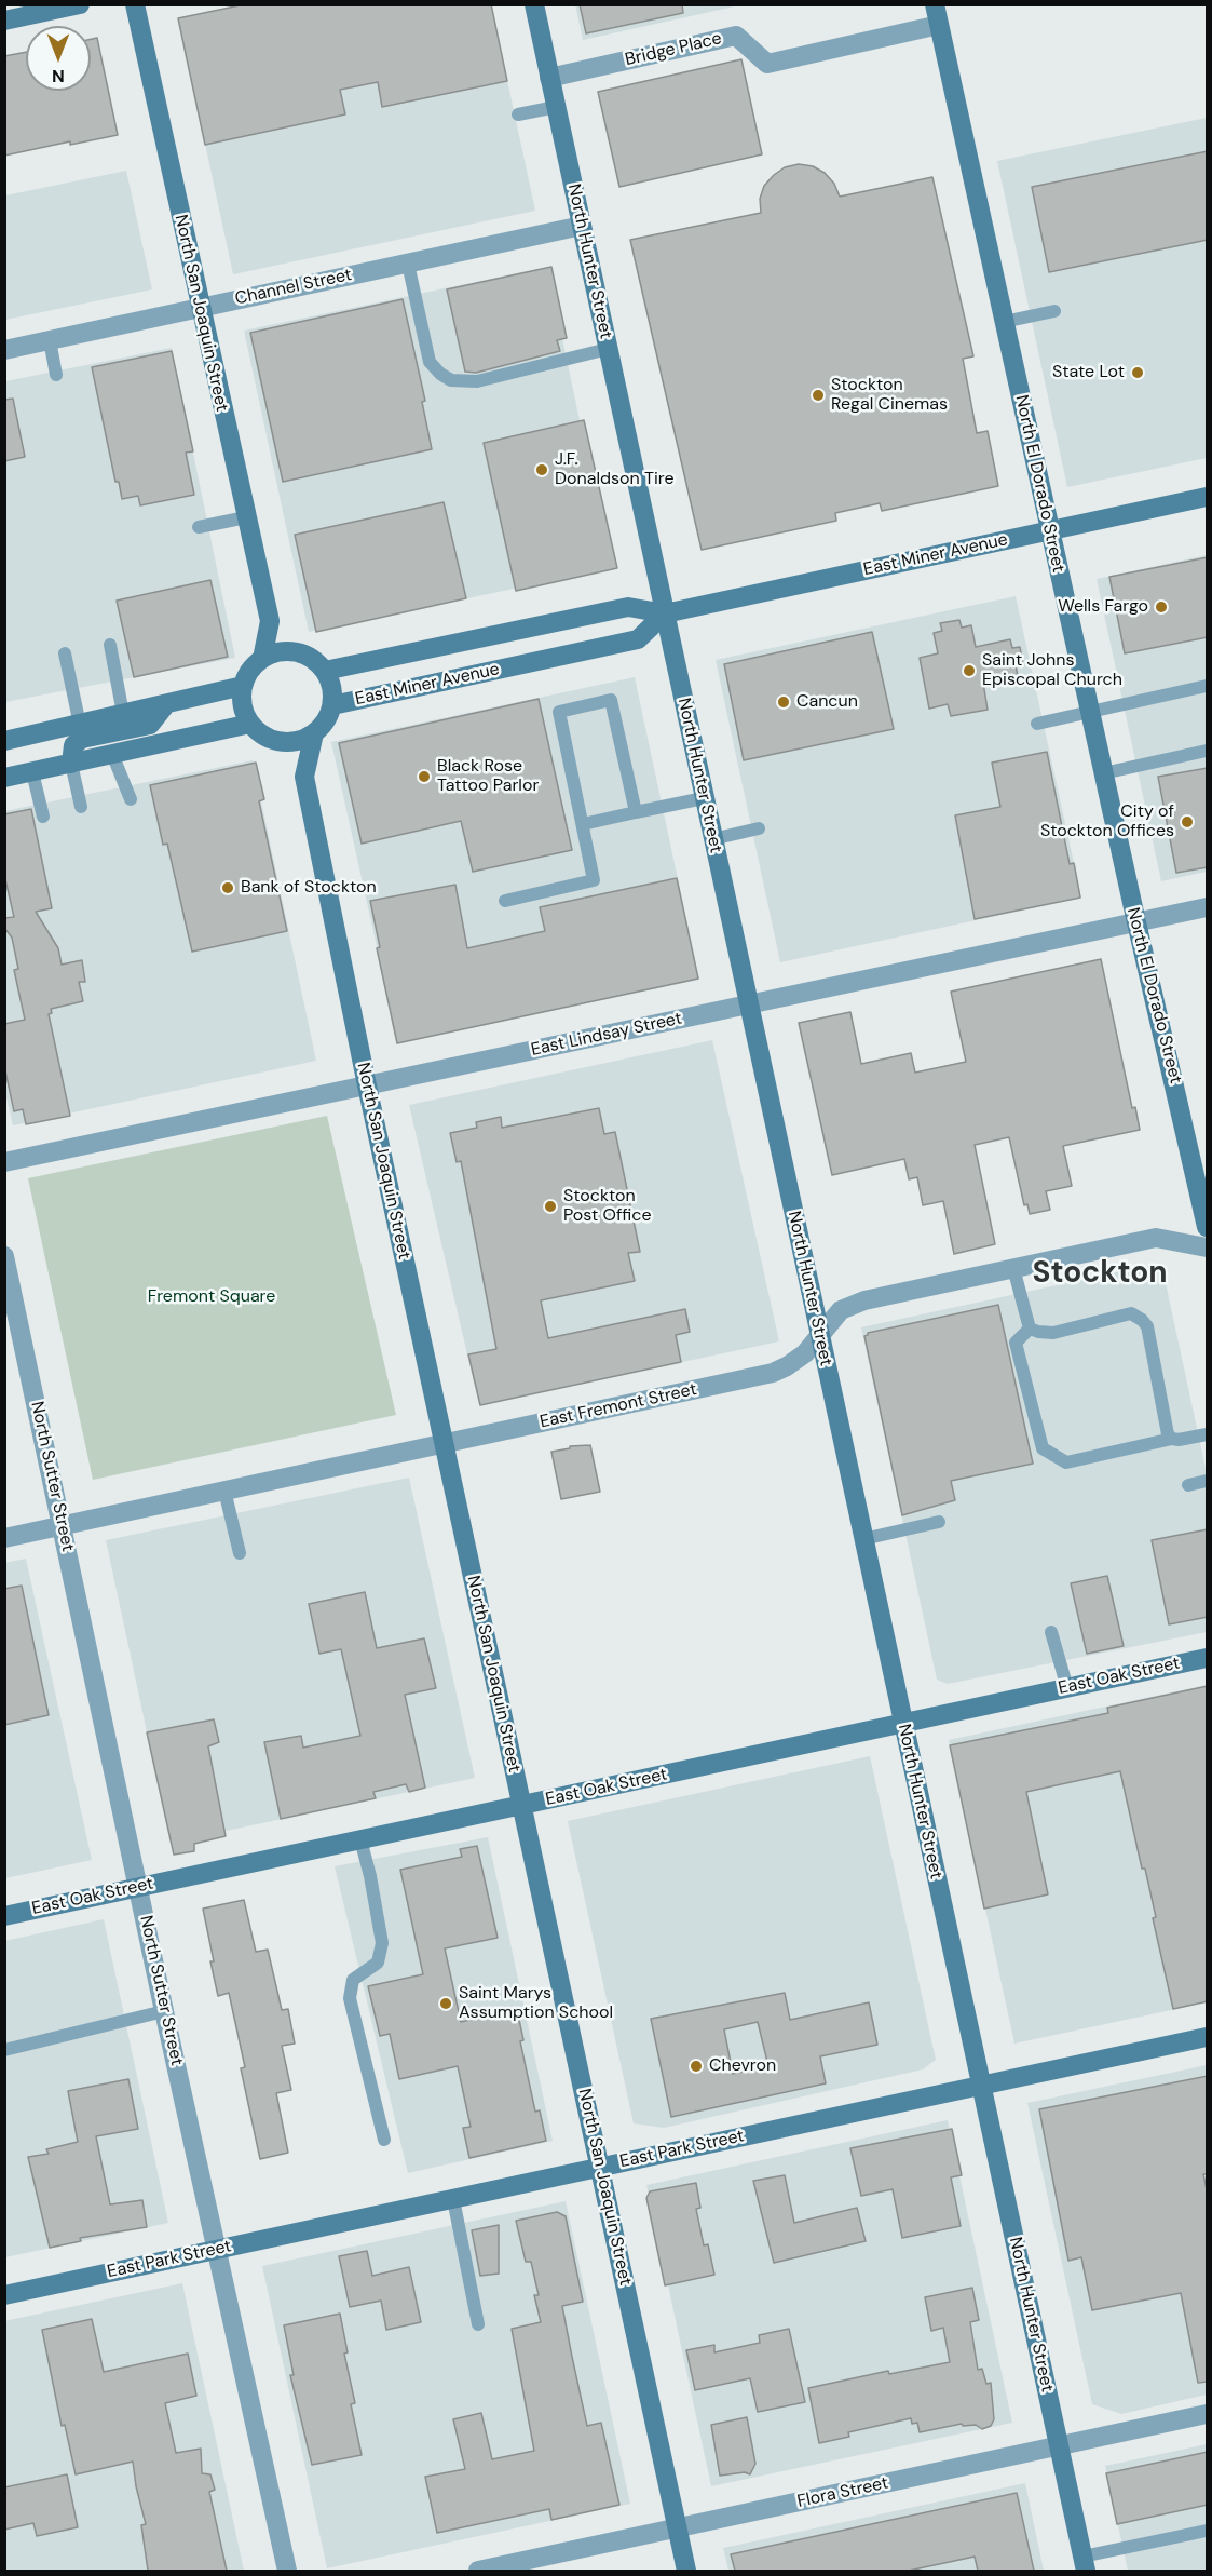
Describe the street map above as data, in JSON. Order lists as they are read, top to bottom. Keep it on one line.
{"streets":{"street":["Bridge Place","North Hunter Street","Channel Street","North San Joaquin Street","North El Dorado Street","East Miner Avenue","East Lindsay Street","East Fremont Street","North Sutter Street","East Oak Street","East Park Street","Flora Street"]},"crossings":[["Bridge Place","North Hunter Street"],["Bridge Place","North El Dorado Street"],["North Hunter Street","Channel Street"],["North Hunter Street","East Miner Avenue"],["North Hunter Street","East Lindsay Street"],["North Hunter Street","East Fremont Street"],["North Hunter Street","East Oak Street"],["North Hunter Street","East Park Street"],["North Hunter Street","Flora Street"],["Channel Street","North San Joaquin Street"],["North San Joaquin Street","East Miner Avenue"],["North San Joaquin Street","East Lindsay Street"],["North San Joaquin Street","East Fremont Street"],["North San Joaquin Street","East Oak Street"],["North San Joaquin Street","East Park Street"],["North San Joaquin Street","Flora Street"],["North El Dorado Street","East Miner Avenue"],["North El Dorado Street","East Lindsay Street"],["East Fremont Street","North Sutter Street"],["North Sutter Street","East Oak Street"],["North Sutter Street","East Park Street"]],"districts":["Stockton"],"parks":["Fremont Square"],"places":["State Lot","Stockton Regal Cinemas","J.F. Donaldson Tire","Wells Fargo","Saint Johns Episcopal Church","Cancun","Black Rose Tattoo Parlor","City of Stockton Offices","Bank of Stockton","Stockton Post Office","Saint Marys Assumption School","Chevron"],"north":"bottom"}
